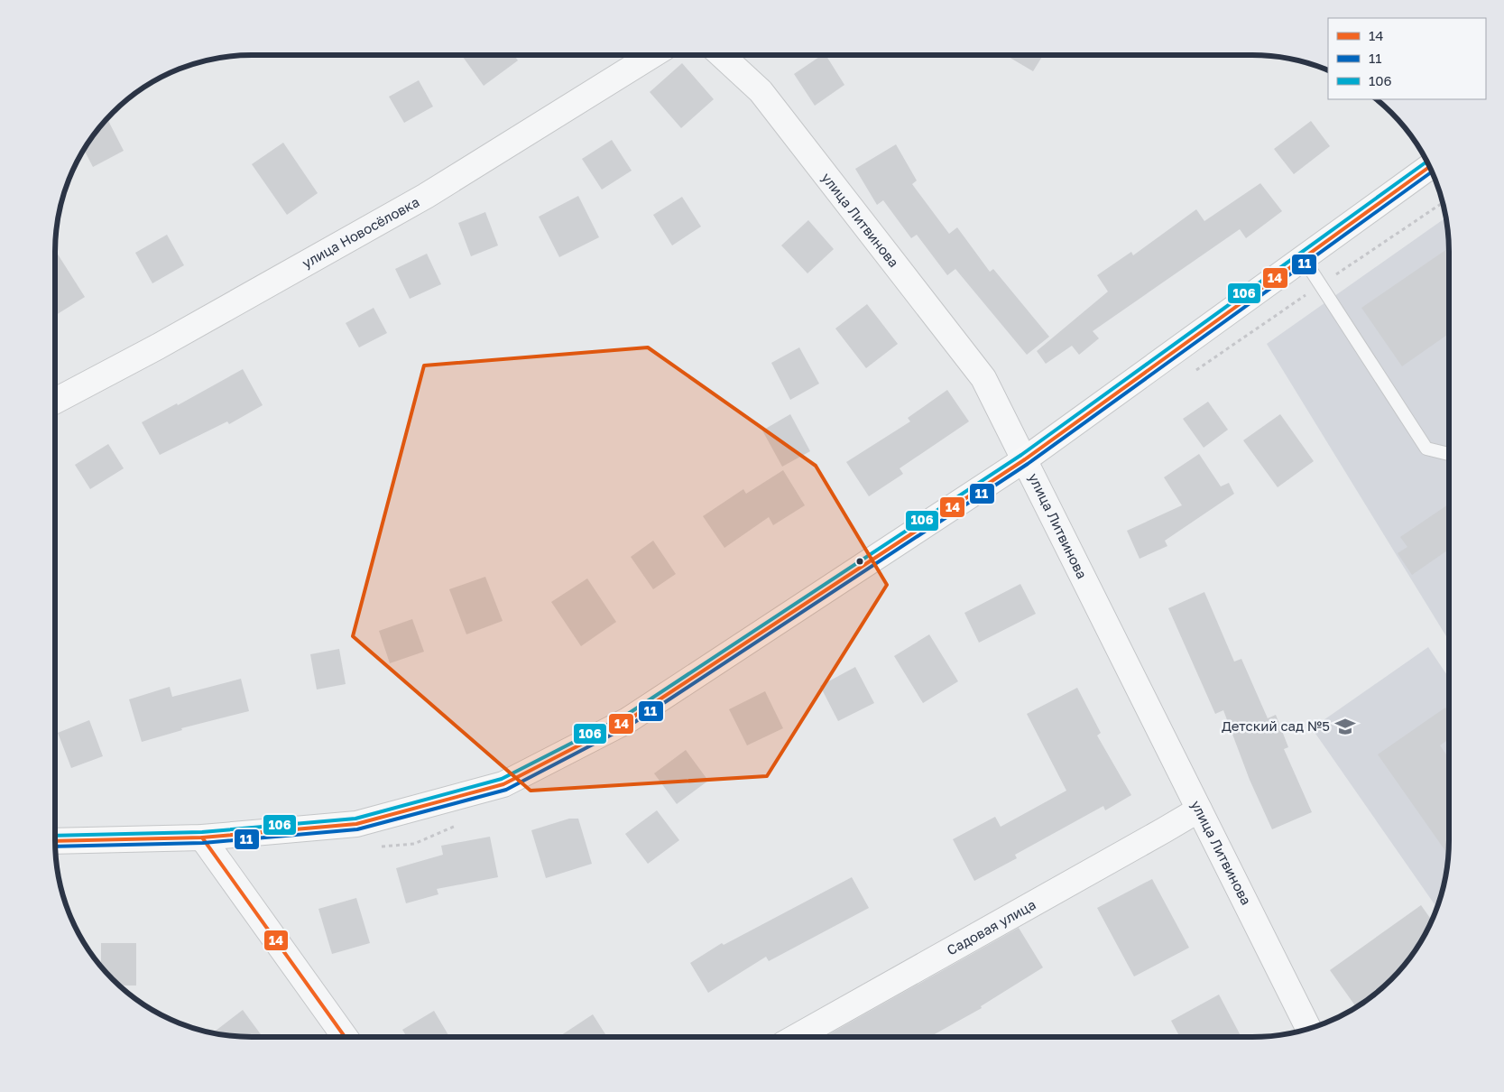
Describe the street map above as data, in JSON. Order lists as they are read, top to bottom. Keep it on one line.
{"streets":{"street":["улица Литвинова","улица Новосёловка","Садовая улица"]},"crossings":[["улица Литвинова","Садовая улица"]],"places":{"school or university":["Детский сад №5"]},"lines":["transit line 106","transit line 14","transit line 11"],"legend":["14","11","106"]}
